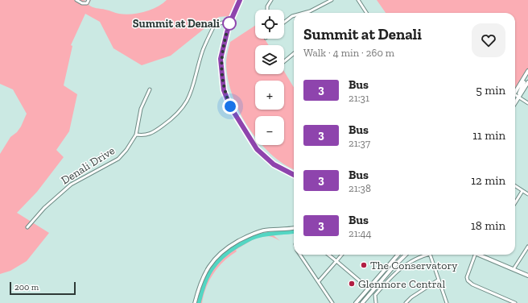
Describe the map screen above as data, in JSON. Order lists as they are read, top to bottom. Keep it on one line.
{"streets":{"street":["Denali Drive"]},"places":["Summit at Denali","The Conservatory","Glenmore Central"],"lines":["bus line 3"],"scale_bar":"200 m","page":{"map_buttons":["+","−"],"heading":["Summit at Denali","Walk · 4 min · 260 m"],"list":[{"mark":"3","name":"Bus","note":"21:31","value":"5 min"},{"mark":"3","name":"Bus","note":"21:37","value":"11 min"},{"mark":"3","name":"Bus","note":"21:38","value":"12 min"},{"mark":"3","name":"Bus","note":"21:44","value":"18 min"}],"scale":"200 m"}}
